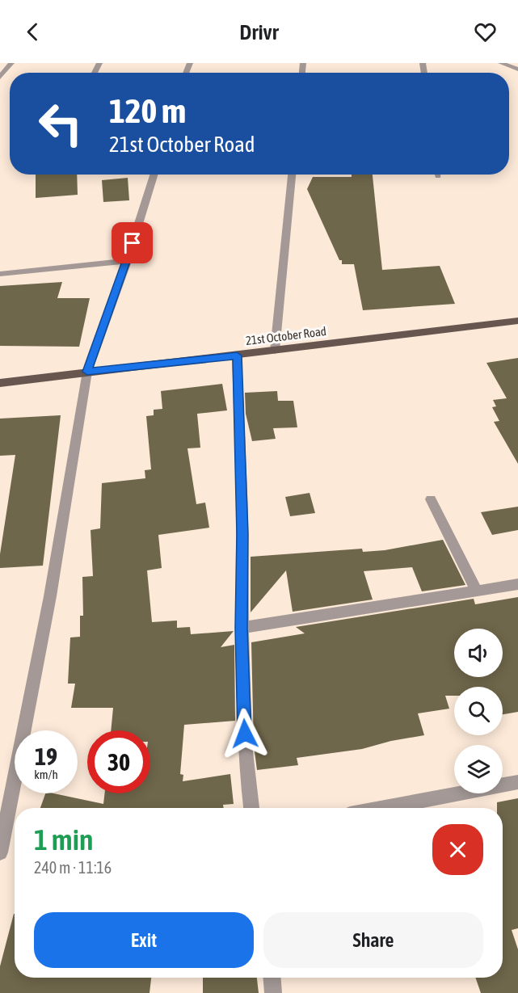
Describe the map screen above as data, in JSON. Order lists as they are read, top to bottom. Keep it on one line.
{"streets":{"main road":["21st October Road"]},"page":{"header":"Drivr","turn":["120 m","21st October Road"],"speed":"19 km/h","limit":"30","heading":["1 min","240 m · 11:16"],"buttons":["Exit","Share"]}}
